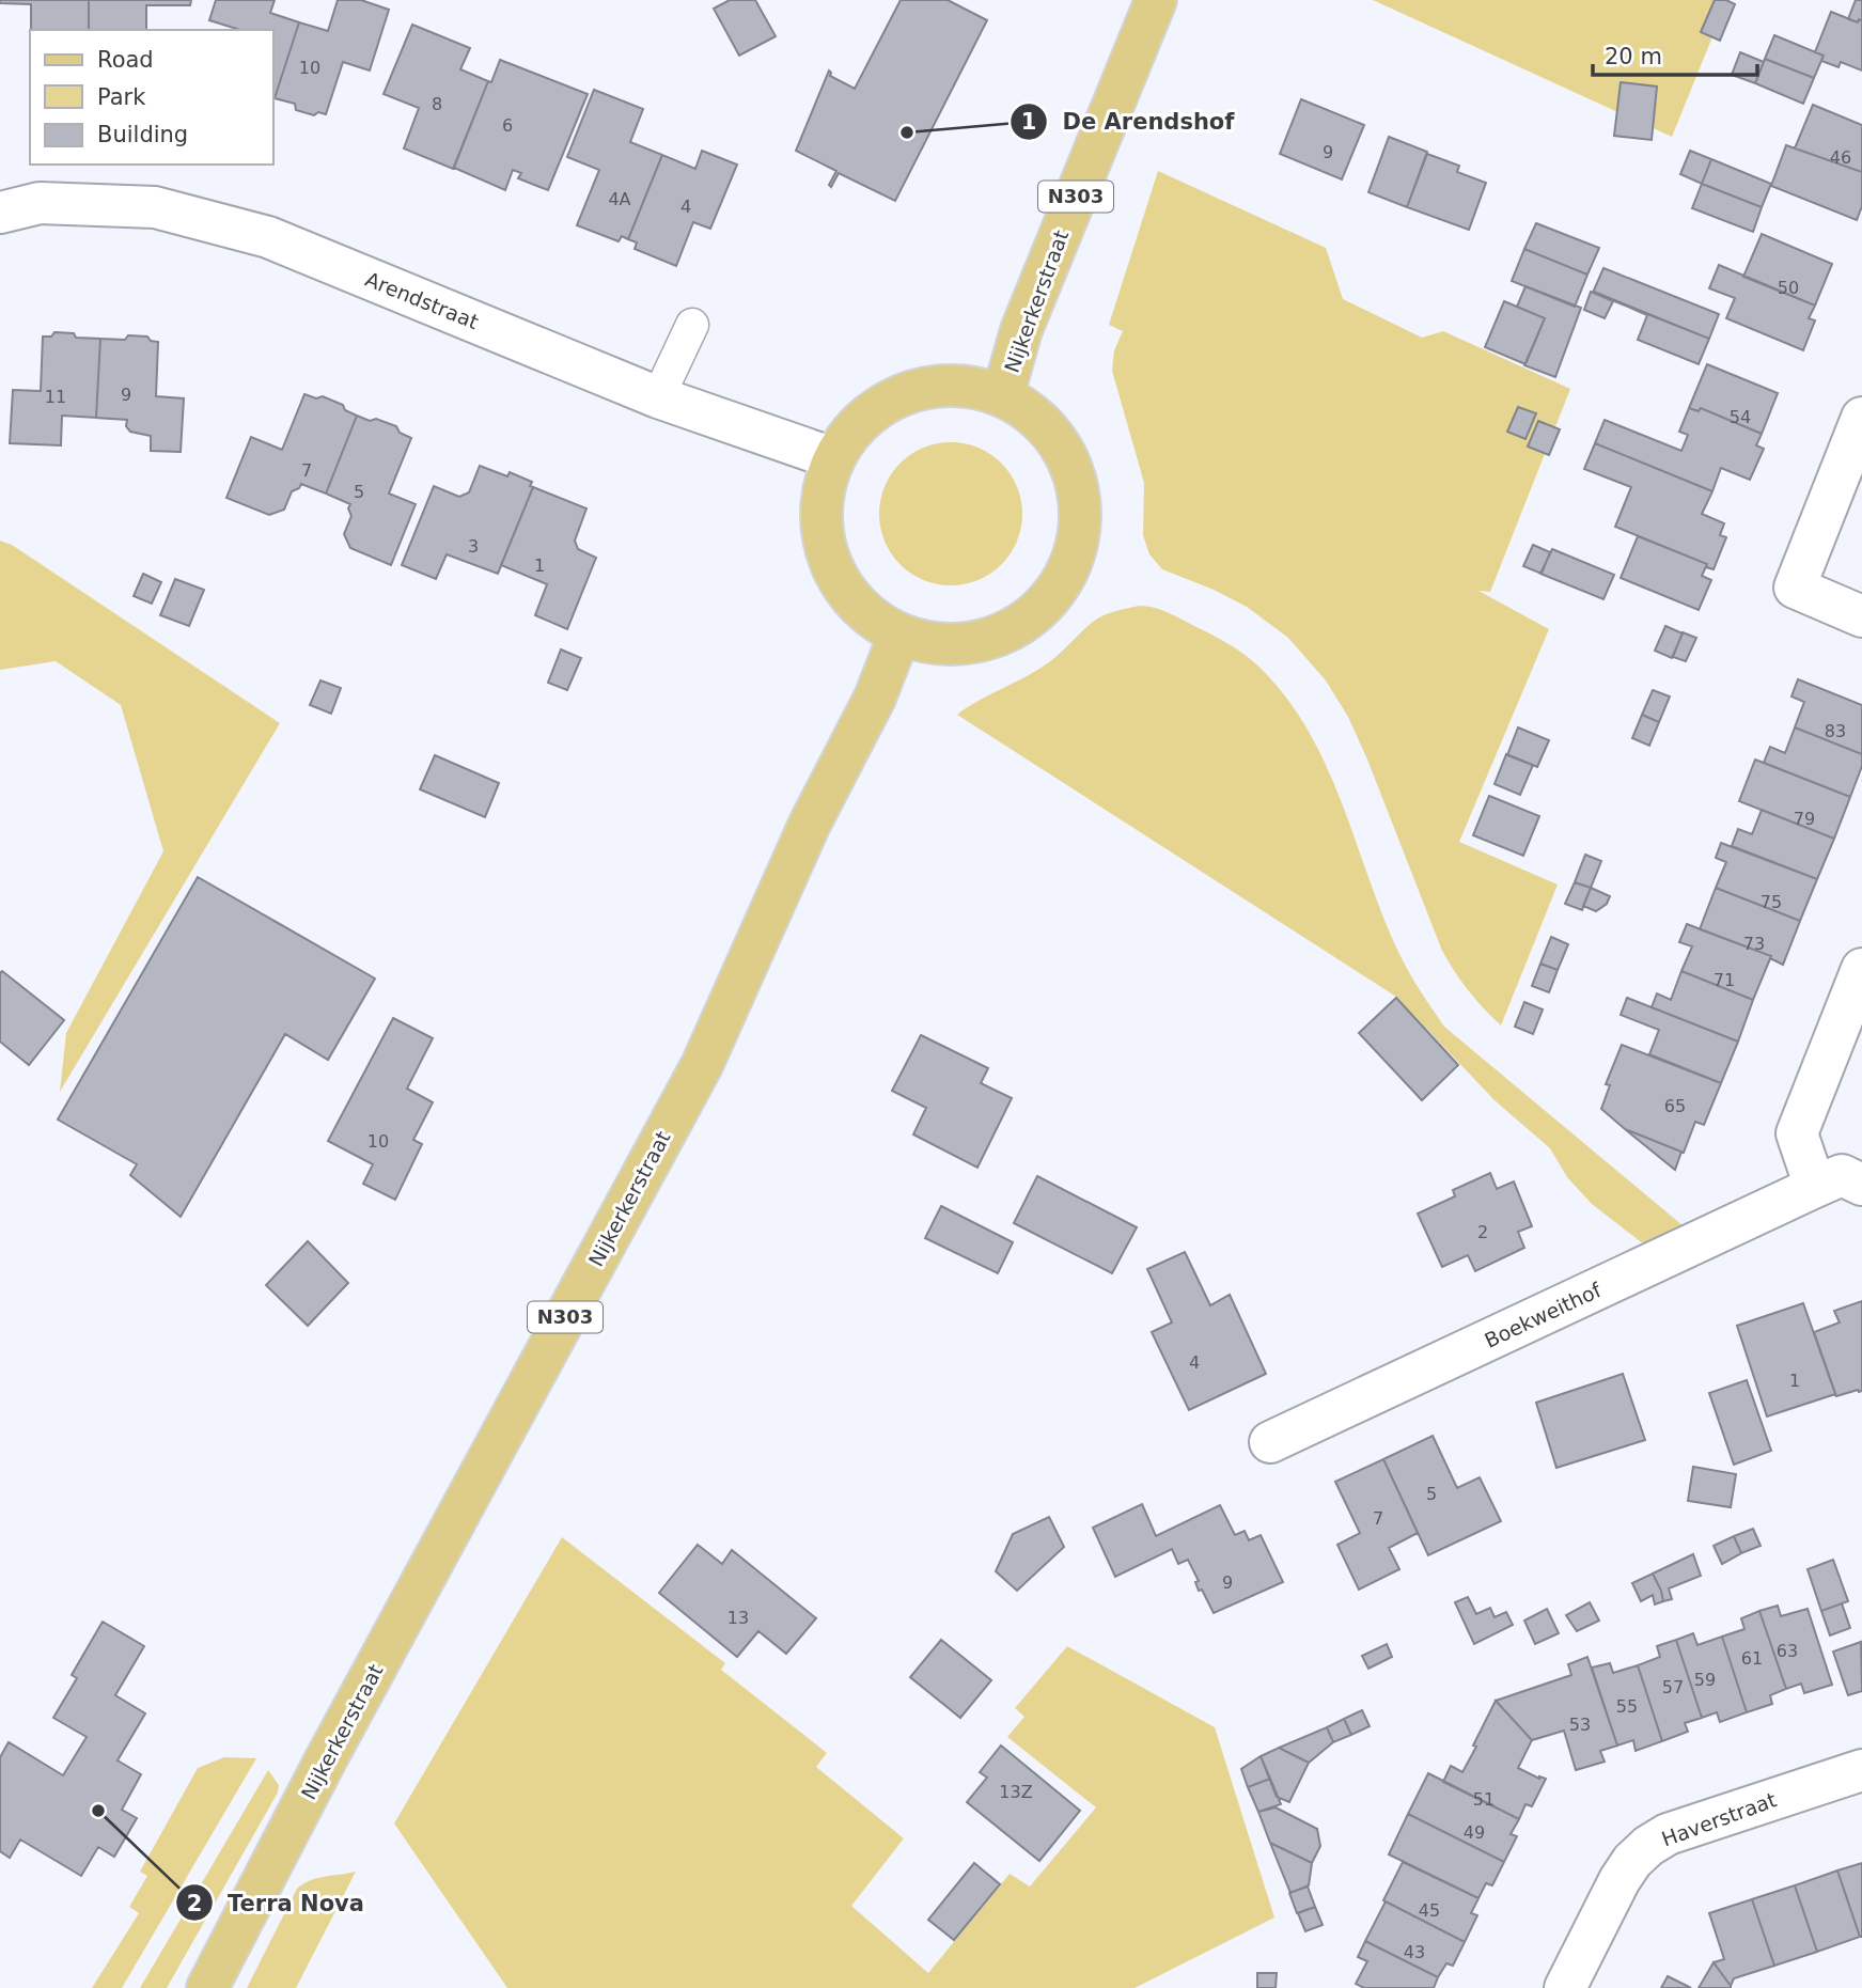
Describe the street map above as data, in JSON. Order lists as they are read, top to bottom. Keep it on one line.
{"streets":{"main road":["N303","Nijkerkerstraat"],"street":["Arendstraat","Boekweithof","Haverstraat"]},"crossings":[["Arendstraat","Nijkerkerstraat"]],"places":["De Arendshof","Terra Nova"],"house_numbers":["10","8","6","9","46","4A","4","50","9","11","54","7","5","3","1","83","79","75","73","71","65","10","2","4","1","5","7","9","13","63","61","59","57","55","53","13Z","51","49","45","43"],"legend":["Road","Park","Building"],"scale_bar":"20 m"}
